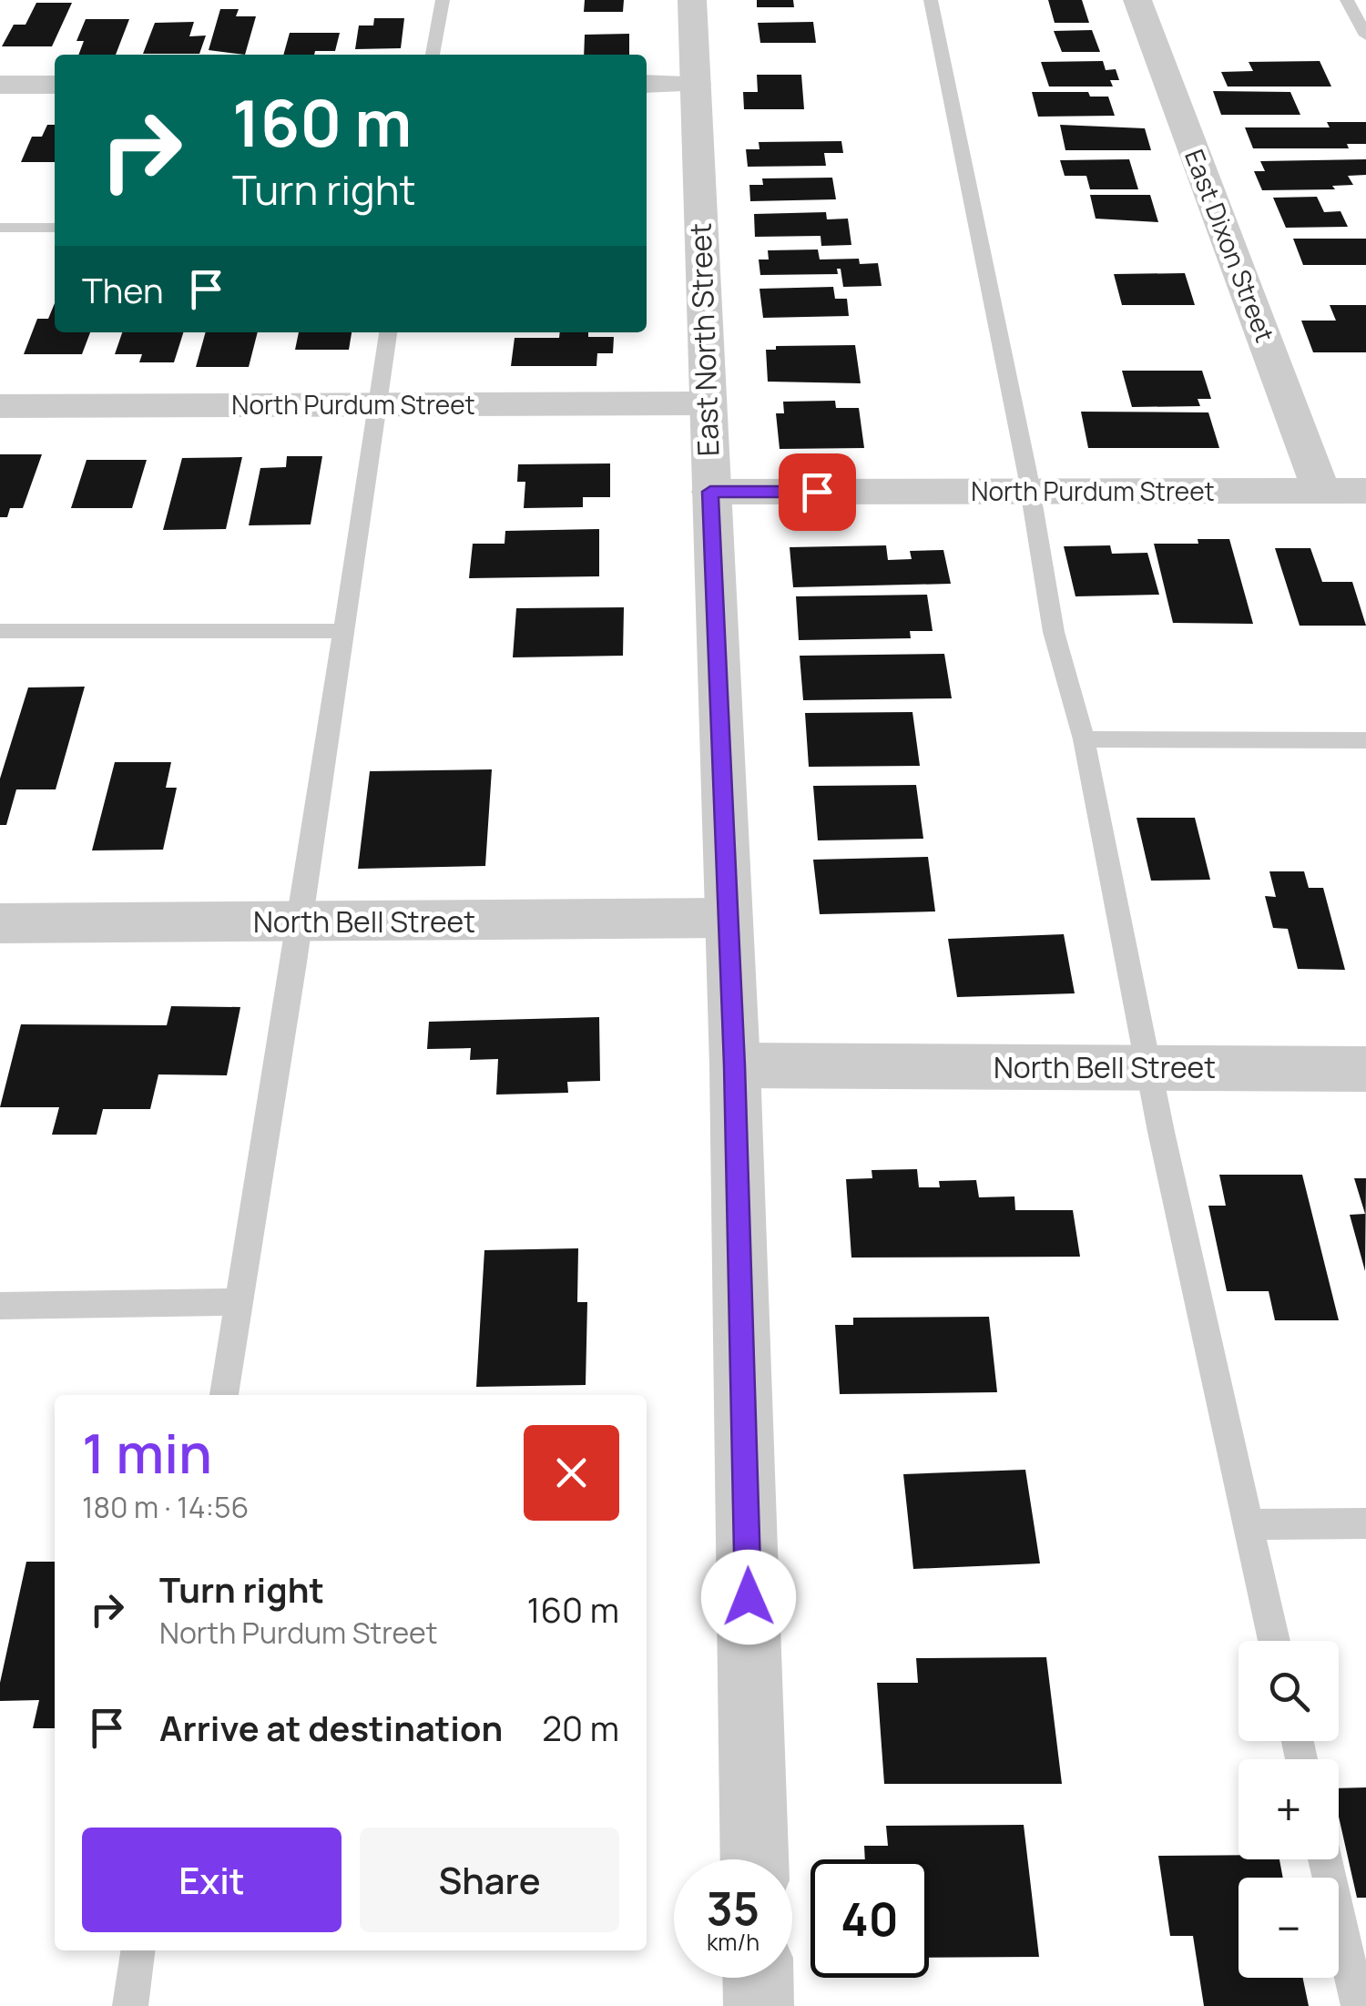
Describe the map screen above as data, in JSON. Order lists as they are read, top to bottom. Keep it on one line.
{"streets":{"street":["East Dixon Street","East North Street","North Purdum Street","North Bell Street"]},"crossings":[["East Dixon Street","North Purdum Street"],["East North Street","North Purdum Street"],["East North Street","North Bell Street"]],"page":{"turn":["160 m","Turn right"],"then":"Then","heading":["1 min","180 m · 14:56"],"list":[{"name":"Turn right","note":"North Purdum Street","value":"160 m"},{"name":"Arrive at destination","value":"20 m"}],"map_buttons":["+","−"],"buttons":["Exit","Share"],"speed":"35 km/h","limit":"40"}}
